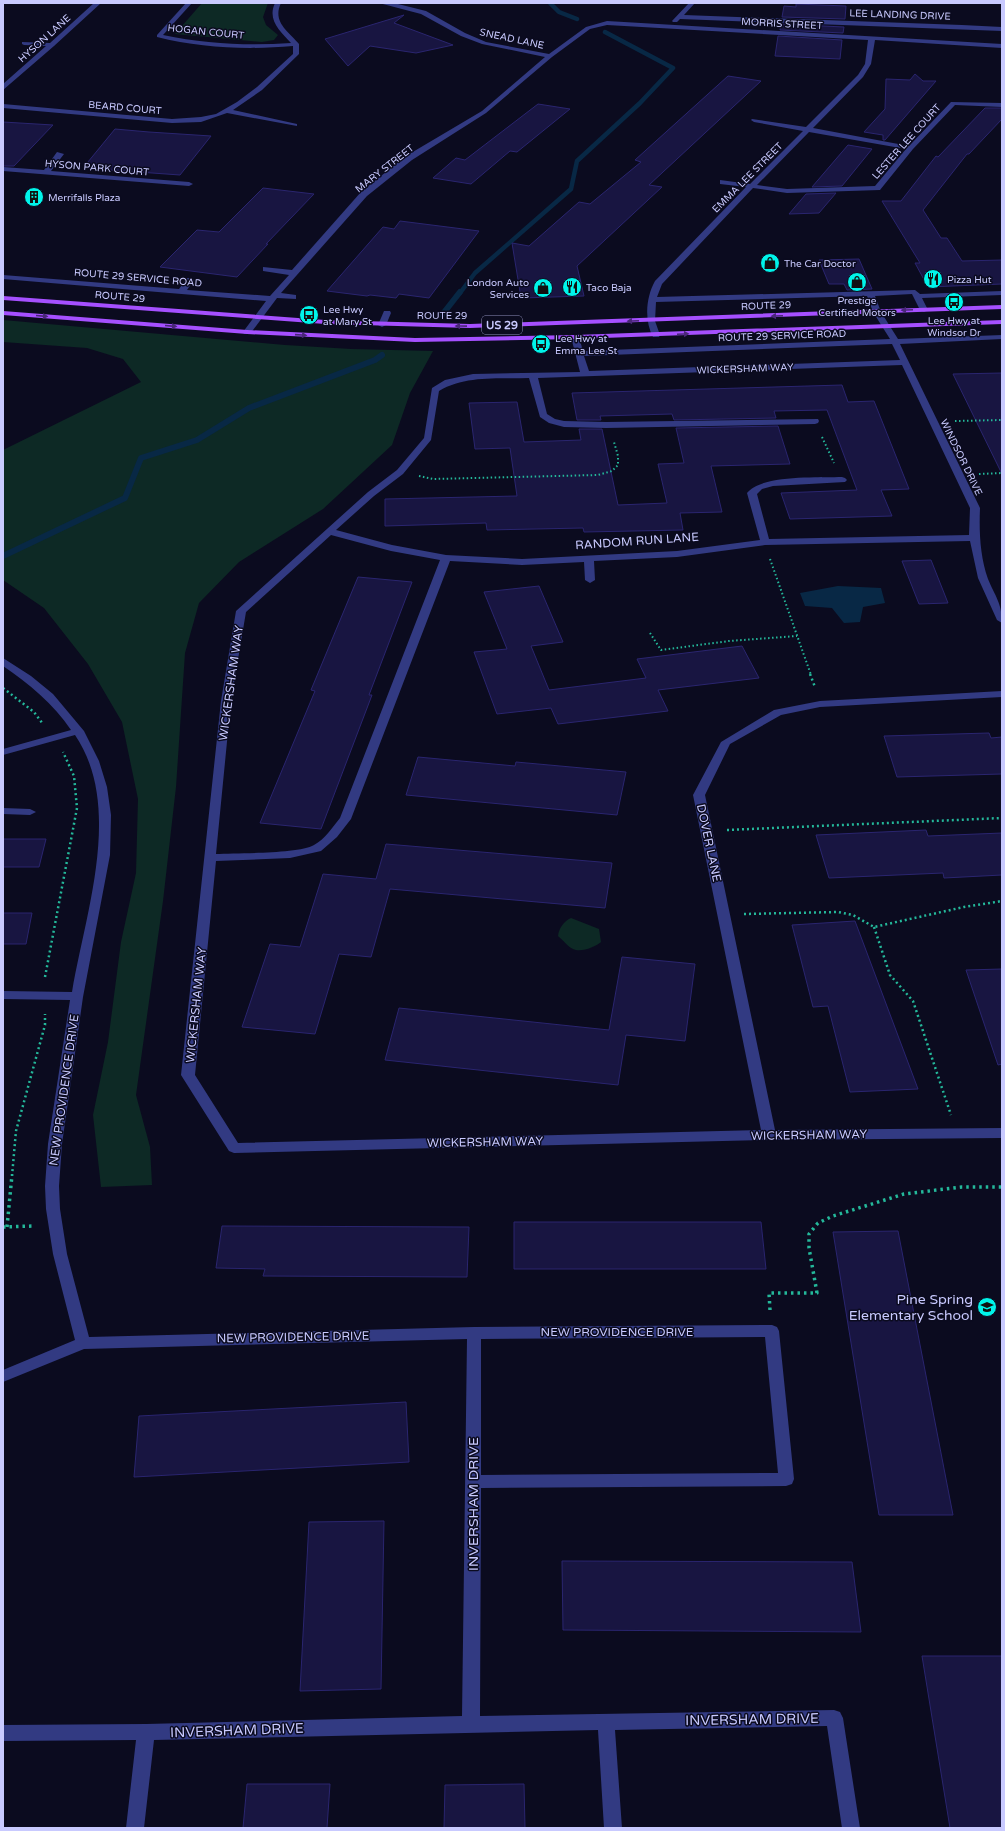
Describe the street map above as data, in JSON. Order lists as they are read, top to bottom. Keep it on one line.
{"streets":{"main road":["ROUTE 29","US 29"],"street":["LEE LANDING DRIVE","MORRIS STREET","HOGAN COURT","HYSON LANE","SNEAD LANE","BEARD COURT","LESTER LEE COURT","HYSON PARK COURT","MARY STREET","EMMA LEE STREET","ROUTE 29 SERVICE ROAD","WICKERSHAM WAY","WINDSOR DRIVE","RANDOM RUN LANE","DOVER LANE","NEW PROVIDENCE DRIVE","INVERSHAM DRIVE"]},"crossings":[["MORRIS STREET","MARY STREET"],["MORRIS STREET","EMMA LEE STREET"],["HOGAN COURT","BEARD COURT"],["SNEAD LANE","MARY STREET"],["LESTER LEE COURT","EMMA LEE STREET"],["MARY STREET","ROUTE 29 SERVICE ROAD"],["MARY STREET","ROUTE 29"],["MARY STREET","US 29"],["EMMA LEE STREET","ROUTE 29"],["EMMA LEE STREET","US 29"],["ROUTE 29 SERVICE ROAD","WINDSOR DRIVE"],["ROUTE 29","WINDSOR DRIVE"],["US 29","WINDSOR DRIVE"],["WICKERSHAM WAY","WINDSOR DRIVE"],["WICKERSHAM WAY","RANDOM RUN LANE"],["WICKERSHAM WAY","DOVER LANE"],["WINDSOR DRIVE","RANDOM RUN LANE"],["NEW PROVIDENCE DRIVE","INVERSHAM DRIVE"]],"places":{"building":["Merrifalls Plaza"],"shop":["The Car Doctor","Prestige Certified Motors","London Auto Services"],"restaurant":["Pizza Hut","Taco Baja"],"bus stop":["Lee Hwy at Windsor Dr","Lee Hwy at Mary St","Lee Hwy at Emma Lee St"],"school or university":["Pine Spring Elementary School"]}}
